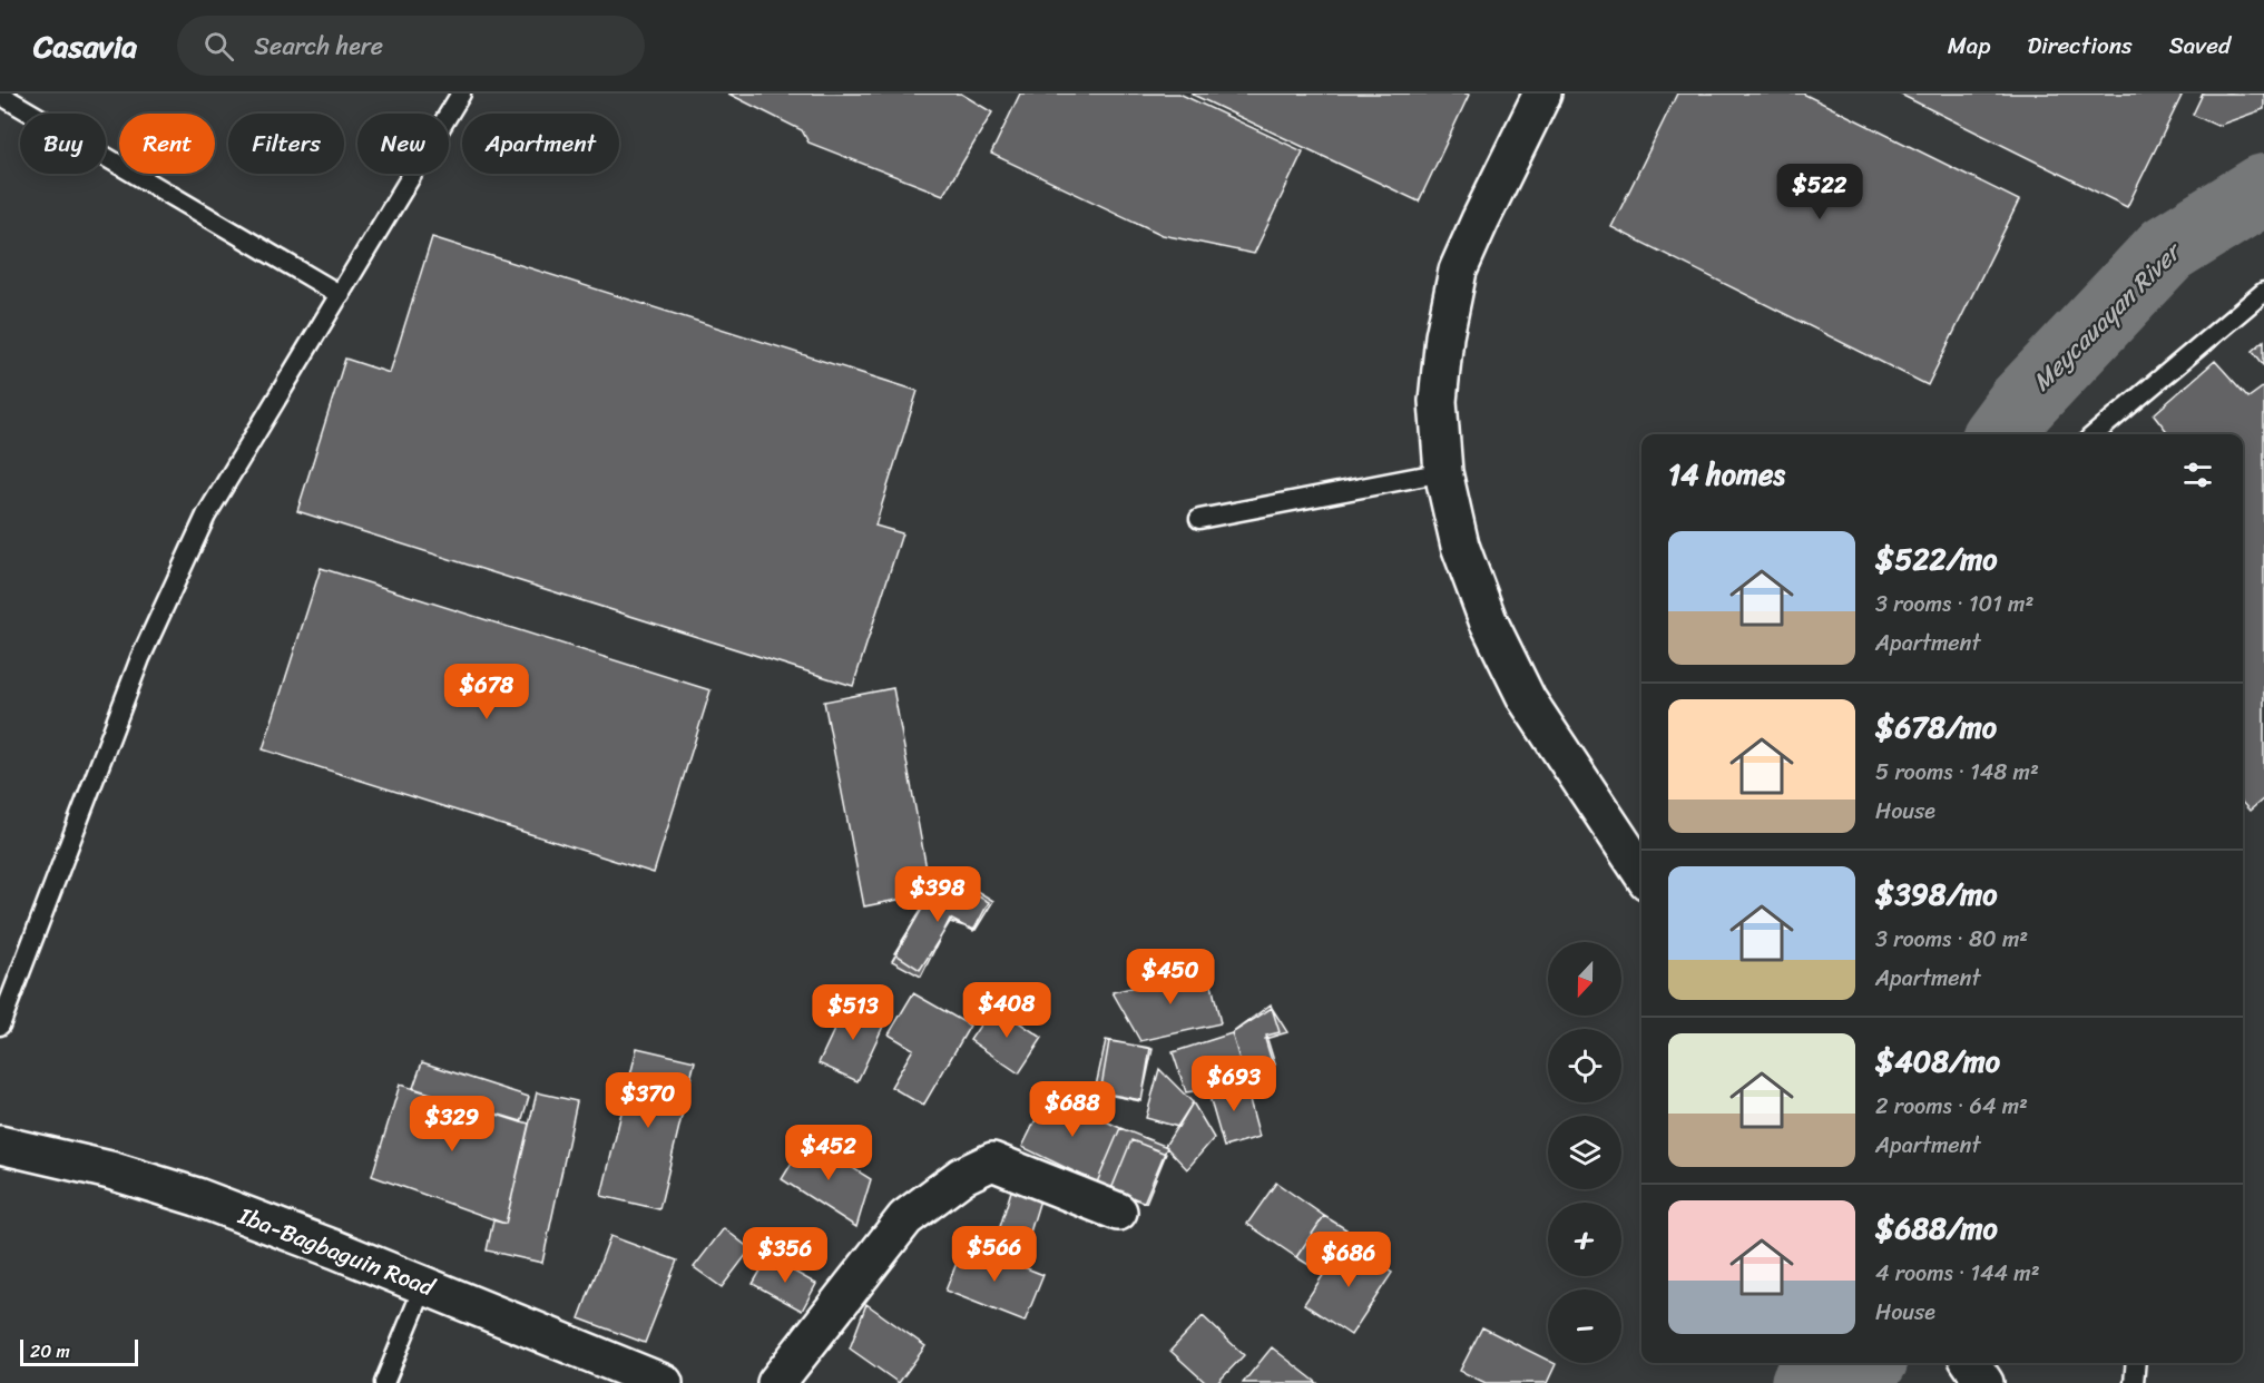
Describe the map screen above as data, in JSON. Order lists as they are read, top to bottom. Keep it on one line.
{"streets":{"street":["Iba-Bagbaguin Road"]},"water":["Meycauayan River"],"scale_bar":"20 m","north":"bottom","page":{"header":"Casavia","search":"Search here","nav":["Map","Directions","Saved"],"chip":["Buy","Rent","Filters","New","Apartment"],"price":["$522","$678","$398","$450","$408","$513","$693","$370","$688","$329","$452","$566","$356","$686"],"heading":"14 homes","list":[{"name":"$522/mo","note":"3 rooms · 101 m² · Apartment"},{"name":"$678/mo","note":"5 rooms · 148 m² · House"},{"name":"$398/mo","note":"3 rooms · 80 m² · Apartment"},{"name":"$408/mo","note":"2 rooms · 64 m² · Apartment"},{"name":"$688/mo","note":"4 rooms · 144 m² · House"}],"map_buttons":["+","−"],"scale":"20 m"}}
